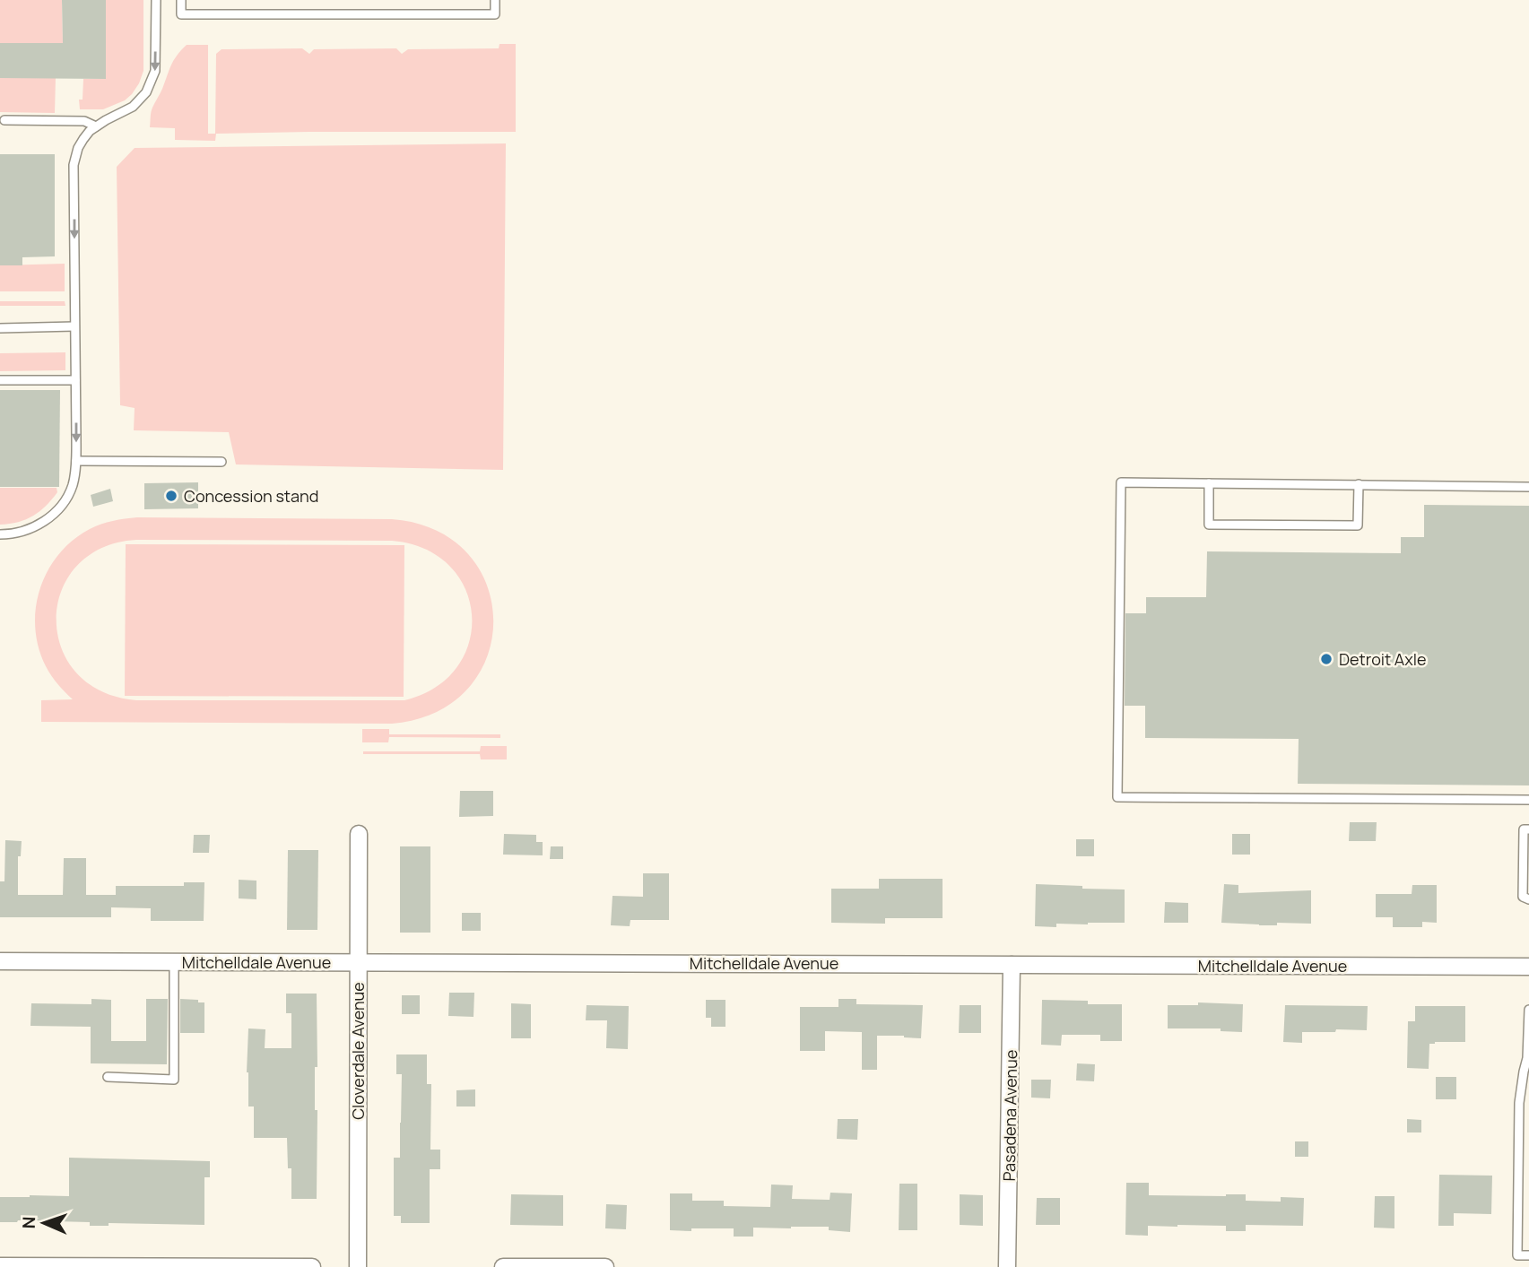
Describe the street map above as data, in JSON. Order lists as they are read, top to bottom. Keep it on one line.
{"streets":{"street":["Mitchelldale Avenue","Cloverdale Avenue","Pasadena Avenue"]},"crossings":[["Mitchelldale Avenue","Cloverdale Avenue"],["Mitchelldale Avenue","Pasadena Avenue"]],"places":["Concession stand","Detroit Axle"],"north":"left"}
